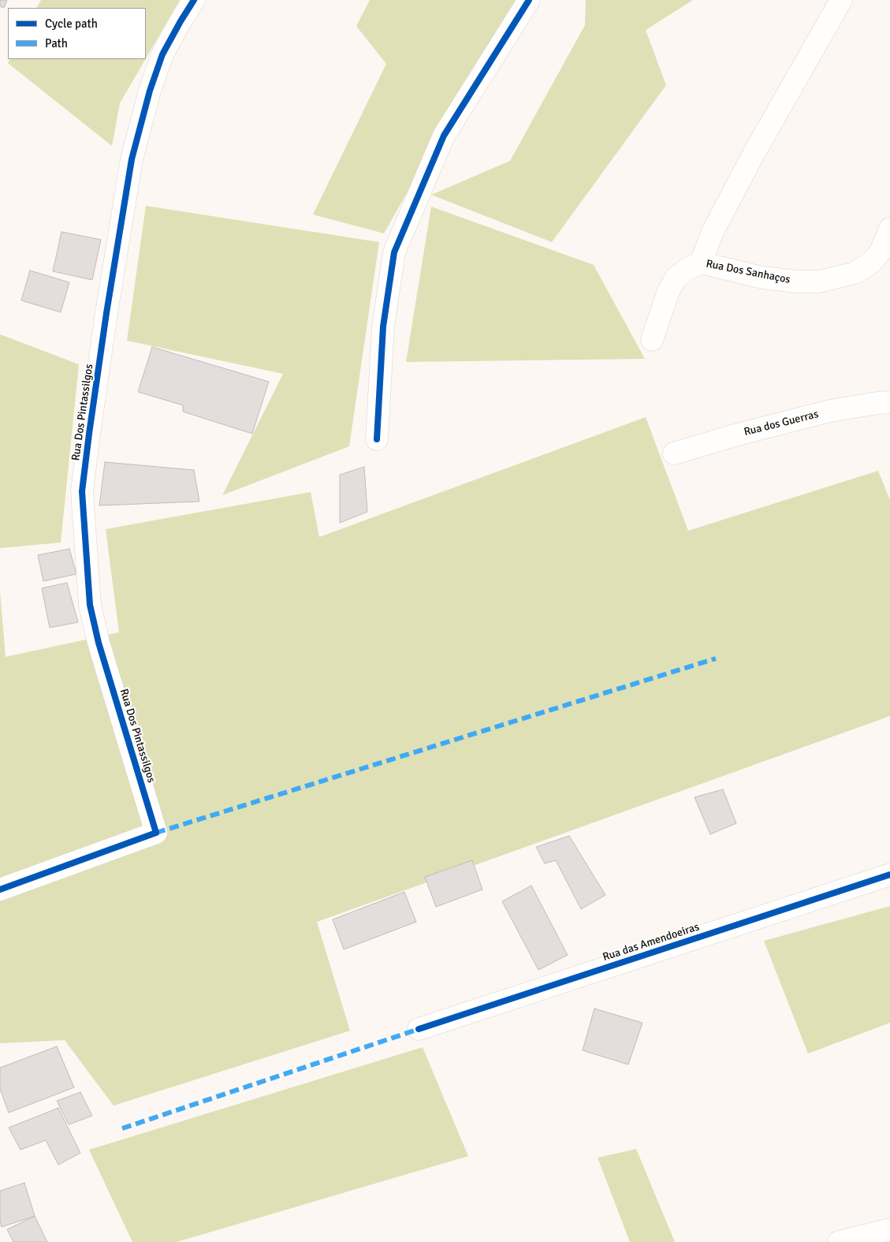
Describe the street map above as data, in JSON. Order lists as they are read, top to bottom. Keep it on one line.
{"streets":{"street":["Rua Dos Sanhaços","Rua Dos Pintassilgos","Rua dos Guerras","Rua das Amendoeiras"]},"legend":["Cycle path","Path"]}
